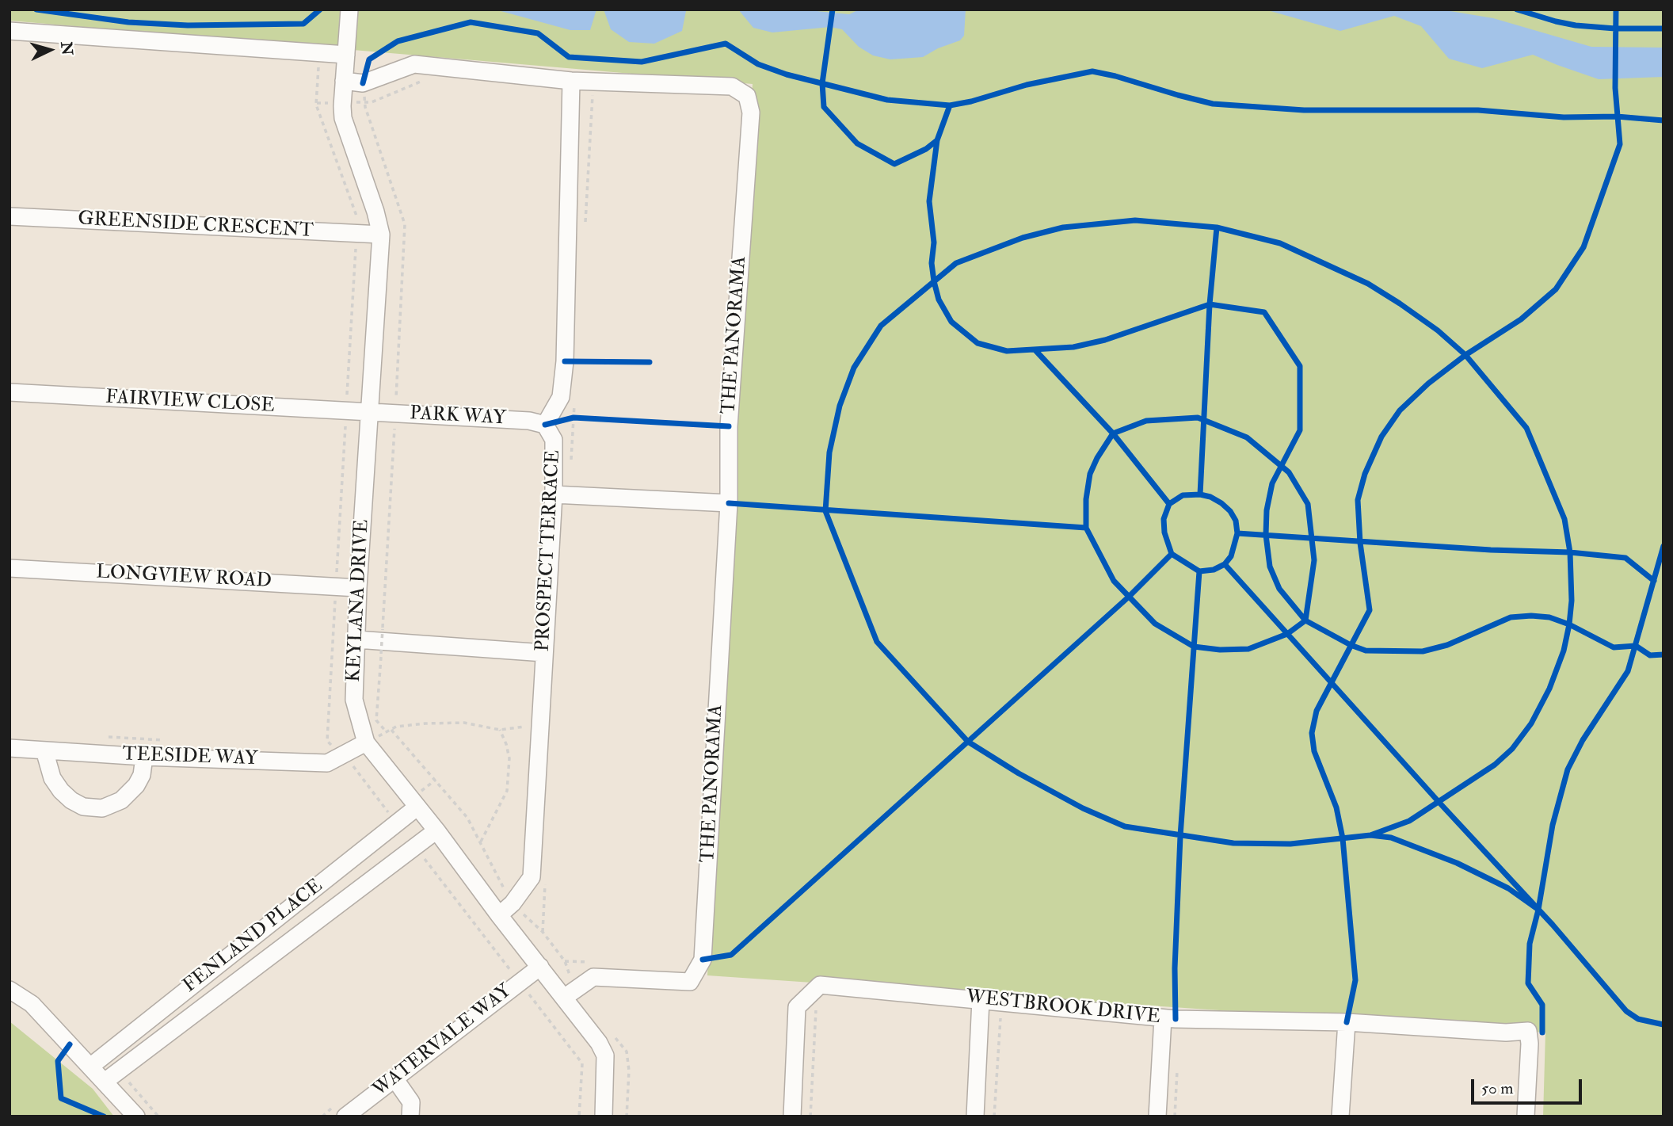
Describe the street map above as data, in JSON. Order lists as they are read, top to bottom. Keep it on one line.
{"streets":{"street":["GREENSIDE CRESCENT","THE PANORAMA","FAIRVIEW CLOSE","PARK WAY","PROSPECT TERRACE","LONGVIEW ROAD","KEYLANA DRIVE","TEESIDE WAY","FENLAND PLACE","WESTBROOK DRIVE","WATERVALE WAY"]},"crossings":[["GREENSIDE CRESCENT","KEYLANA DRIVE"],["THE PANORAMA","PROSPECT TERRACE"],["THE PANORAMA","KEYLANA DRIVE"],["FAIRVIEW CLOSE","PARK WAY"],["FAIRVIEW CLOSE","KEYLANA DRIVE"],["PARK WAY","PROSPECT TERRACE"],["PARK WAY","KEYLANA DRIVE"],["PROSPECT TERRACE","KEYLANA DRIVE"],["LONGVIEW ROAD","KEYLANA DRIVE"],["KEYLANA DRIVE","TEESIDE WAY"],["KEYLANA DRIVE","FENLAND PLACE"],["KEYLANA DRIVE","WATERVALE WAY"]],"scale_bar":"50 m","north":"right"}
